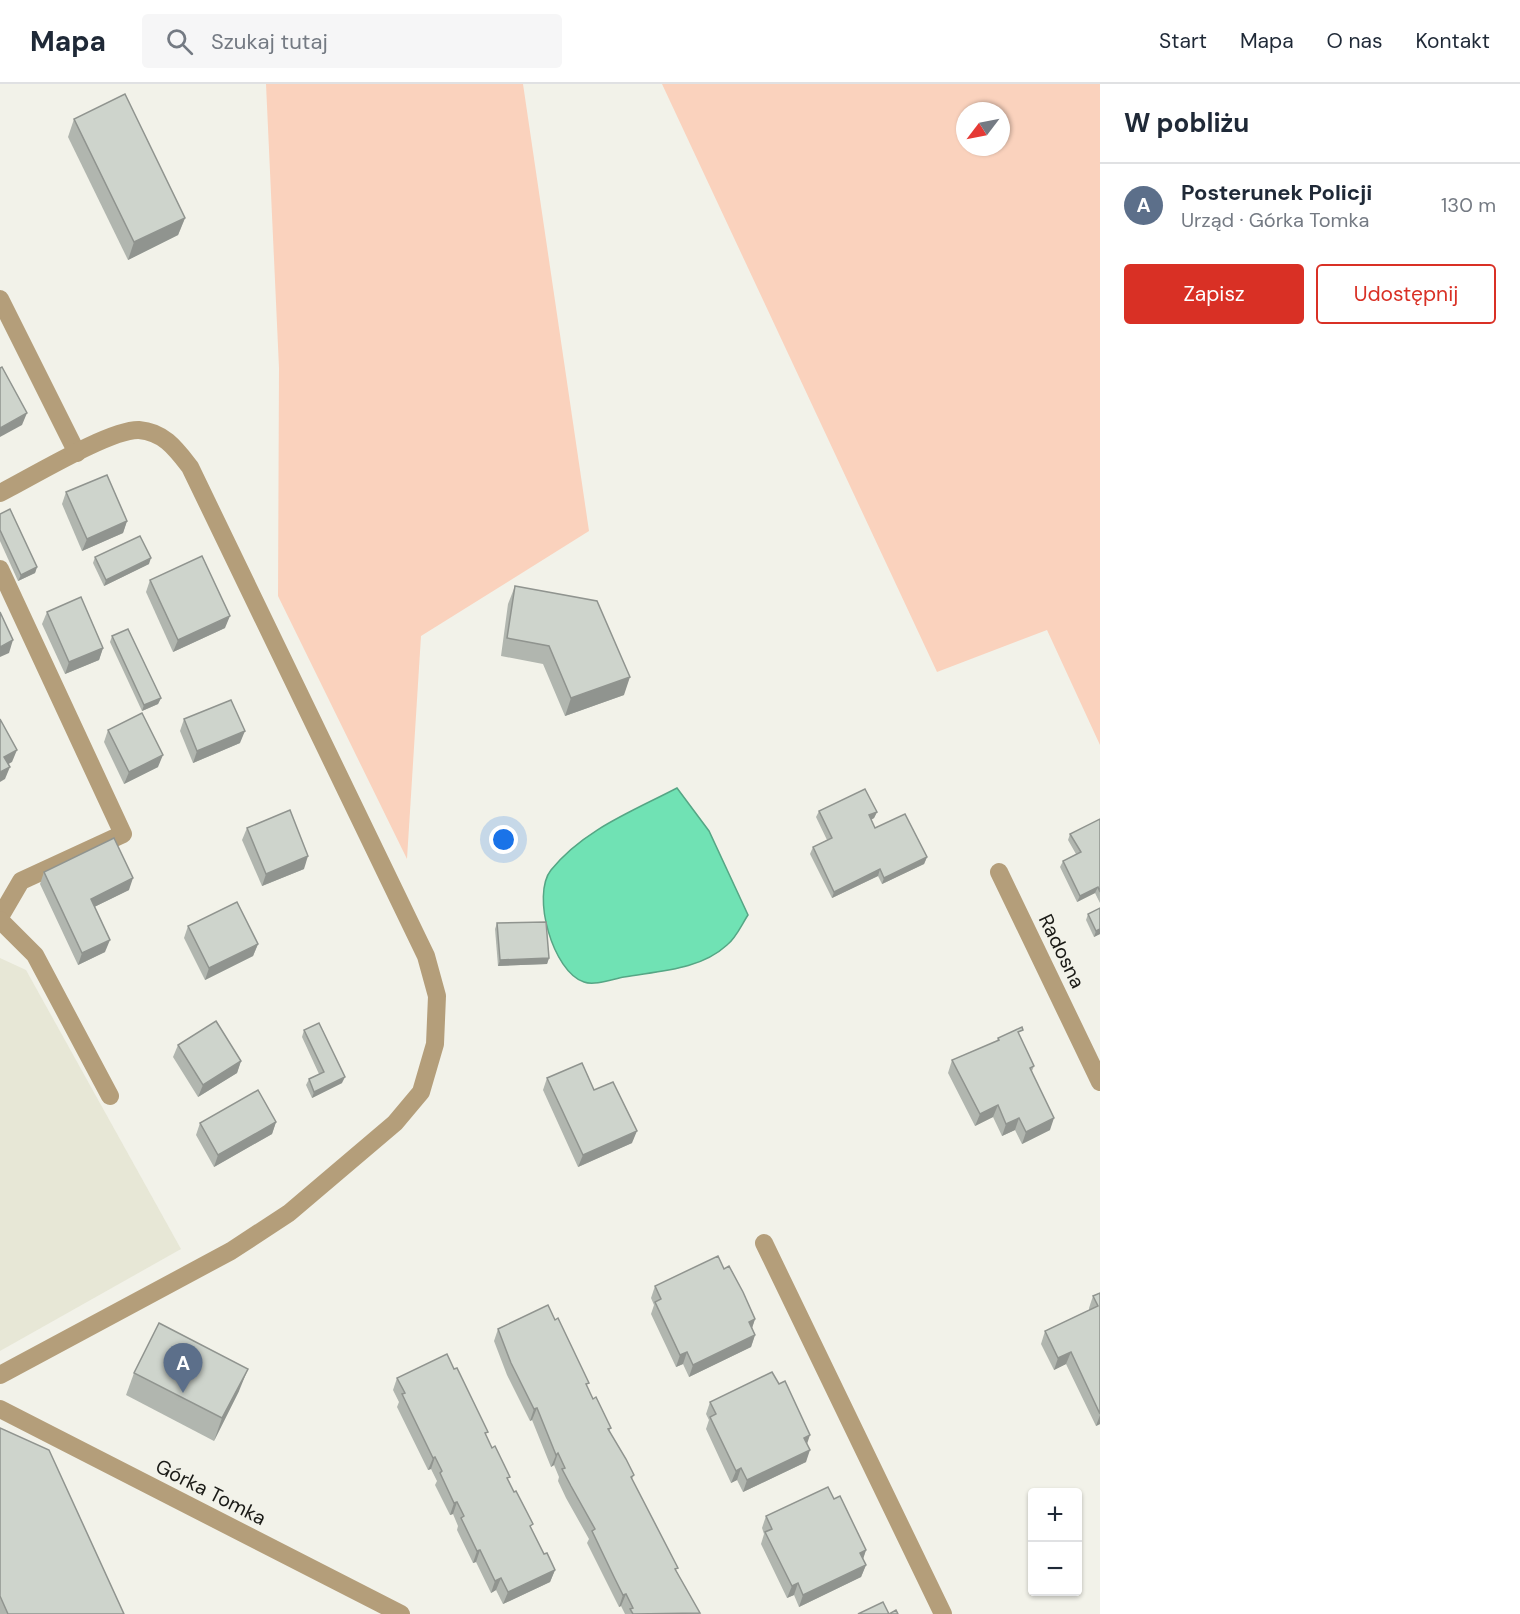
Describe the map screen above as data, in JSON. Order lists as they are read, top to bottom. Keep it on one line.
{"streets":{"street":["Radosna","Górka Tomka"]},"north":"bottom left","page":{"header":"Mapa","search":"Szukaj tutaj","nav":["Start","Mapa","O nas","Kontakt"],"heading":"W pobliżu","list":[{"mark":"A","name":"Posterunek Policji","note":"Urząd · Górka Tomka","value":"130 m"}],"buttons":["Zapisz","Udostępnij"],"pins":"A","map_buttons":["+","−"]}}
